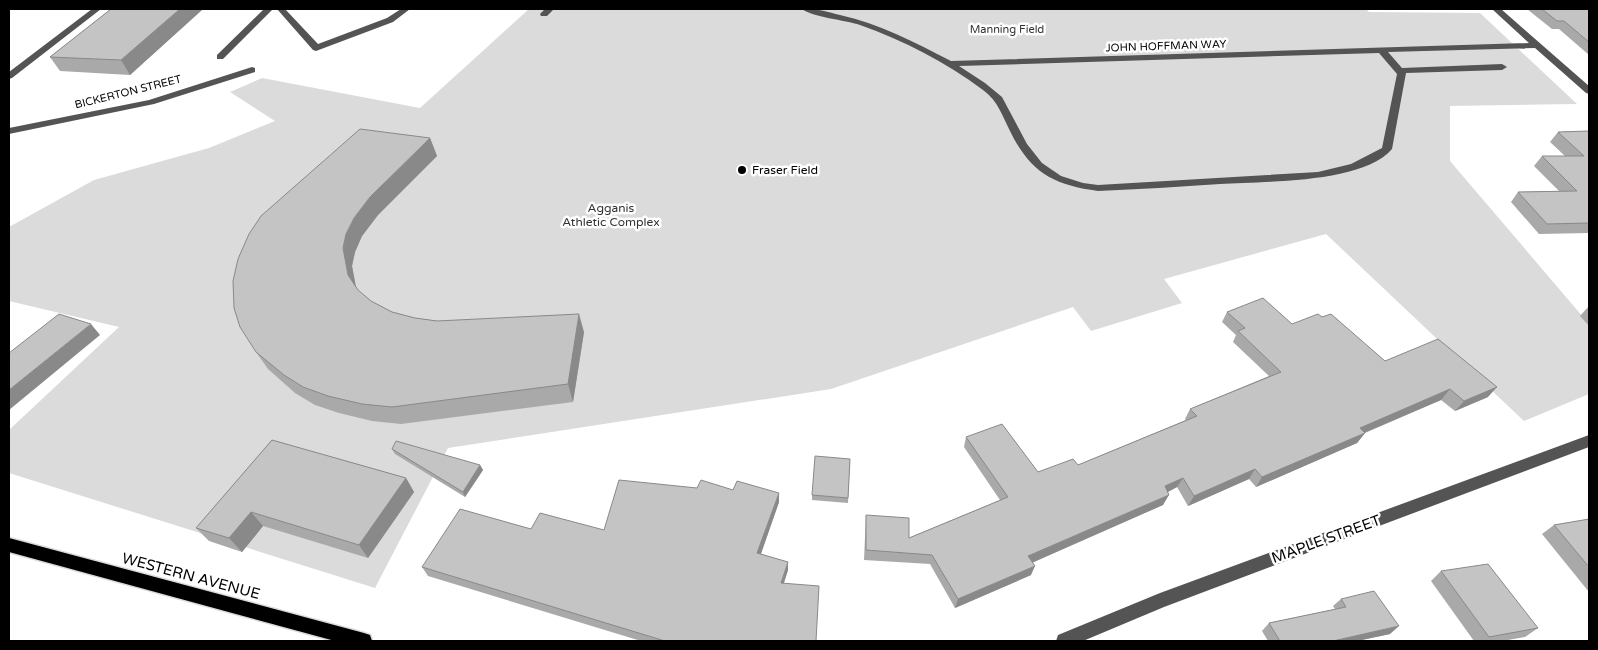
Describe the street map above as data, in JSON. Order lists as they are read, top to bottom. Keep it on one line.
{"streets":{"main road":["WESTERN AVENUE"],"street":["JOHN HOFFMAN WAY","BICKERTON STREET","MAPLE STREET"]},"parks":["Manning Field","Agganis Athletic Complex"],"places":["Fraser Field"]}
